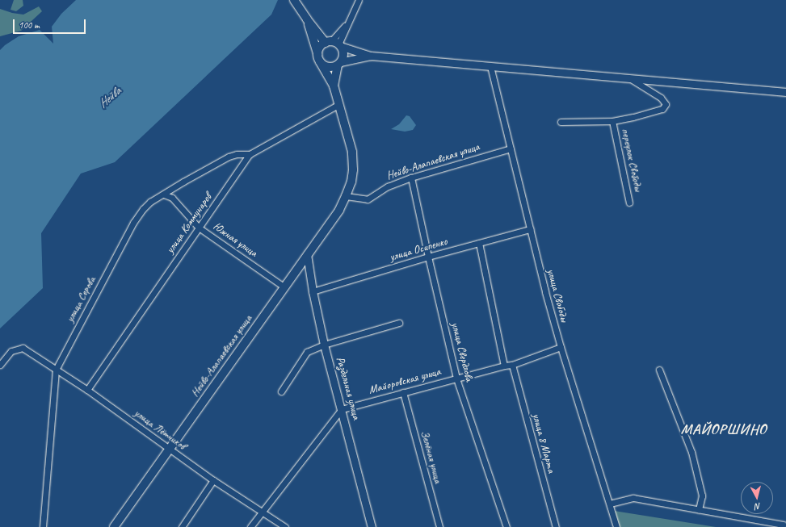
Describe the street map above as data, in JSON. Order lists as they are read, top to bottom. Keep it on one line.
{"streets":{"main road":["Нейво-Алапаевская улица"],"street":["переулок Свободы","улица Коммунаров","Южная улица","улица Осипенко","улица Свободы","улица Серова","улица Свердлова","Майоровская улица","Раздельная улица","улица Лётчиков","улица 8 Марта","Зелёная улица"]},"crossings":[["Нейво-Алапаевская улица","улица Коммунаров"],["Нейво-Алапаевская улица","улица Свободы"],["Нейво-Алапаевская улица","улица Свердлова"],["Нейво-Алапаевская улица","Раздельная улица"],["Нейво-Алапаевская улица","улица Лётчиков"],["улица Коммунаров","Южная улица"],["улица Коммунаров","улица Серова"],["улица Коммунаров","улица Лётчиков"],["Южная улица","улица Серова"],["улица Осипенко","улица Свободы"],["улица Осипенко","улица Свердлова"],["улица Осипенко","Раздельная улица"],["улица Свободы","Майоровская улица"],["улица Серова","улица Лётчиков"],["улица Свердлова","Майоровская улица"],["Майоровская улица","Раздельная улица"],["Майоровская улица","улица 8 Марта"],["Майоровская улица","Зелёная улица"]],"districts":["МАЙОРШИНО"],"water":["Нейва"],"scale_bar":"100 m","north":"bottom"}
